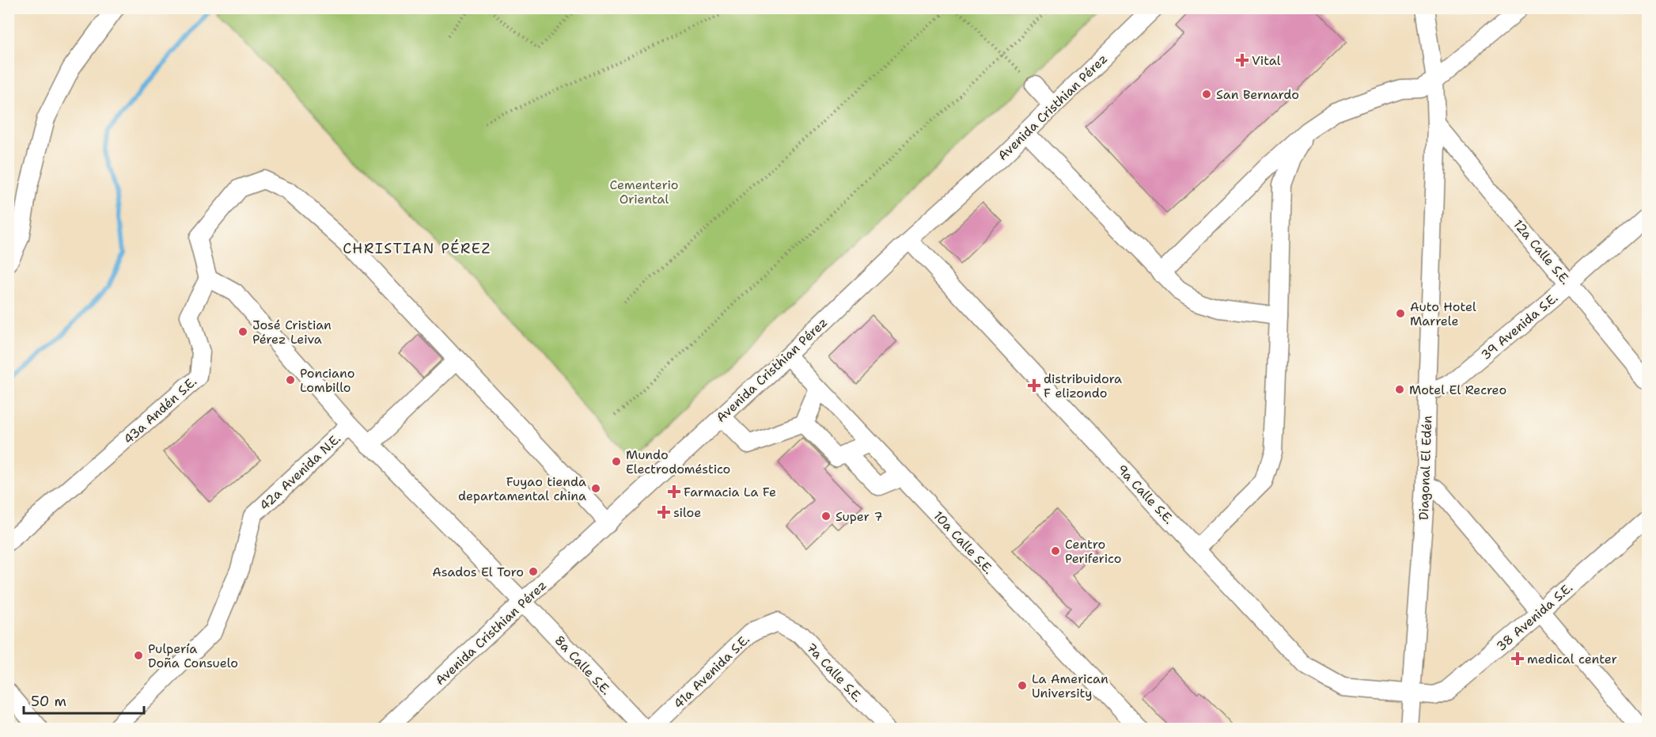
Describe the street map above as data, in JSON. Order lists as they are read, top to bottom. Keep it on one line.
{"streets":{"street":["Avenida Cristhian Pérez","12a Calle S.E.","39 Avenida S.E.","43a Andén S.E.","Diagonal El Edén","42a Avenida N.E.","9a Calle S.E.","10a Calle S.E.","38 Avenida S.E.","8a Calle S.E.","41a Avenida S.E.","7a Calle S.E."]},"crossings":[["Avenida Cristhian Pérez","9a Calle S.E."],["Avenida Cristhian Pérez","10a Calle S.E."],["Avenida Cristhian Pérez","8a Calle S.E."],["12a Calle S.E.","39 Avenida S.E."],["12a Calle S.E.","Diagonal El Edén"],["39 Avenida S.E.","Diagonal El Edén"],["43a Andén S.E.","8a Calle S.E."],["Diagonal El Edén","9a Calle S.E."],["Diagonal El Edén","38 Avenida S.E."],["42a Avenida N.E.","8a Calle S.E."],["9a Calle S.E.","38 Avenida S.E."],["41a Avenida S.E.","7a Calle S.E."]],"districts":["CHRISTIAN PÉREZ"],"parks":["Cementerio Oriental"],"places":{"health":["Vital","distribuidora F elizondo","Farmacia La Fe","siloe","medical center"],"other":["San Bernardo","Auto Hotel Marrele","José Cristian Pérez Leiva","Ponciano Lombillo","Motel El Recreo","Mundo Electrodoméstico","Fuyao tienda departamental china","Super 7","Centro Periferico","Asados El Toro","Pulpería Doña Consuelo","La American University"]},"scale_bar":"50 m"}
